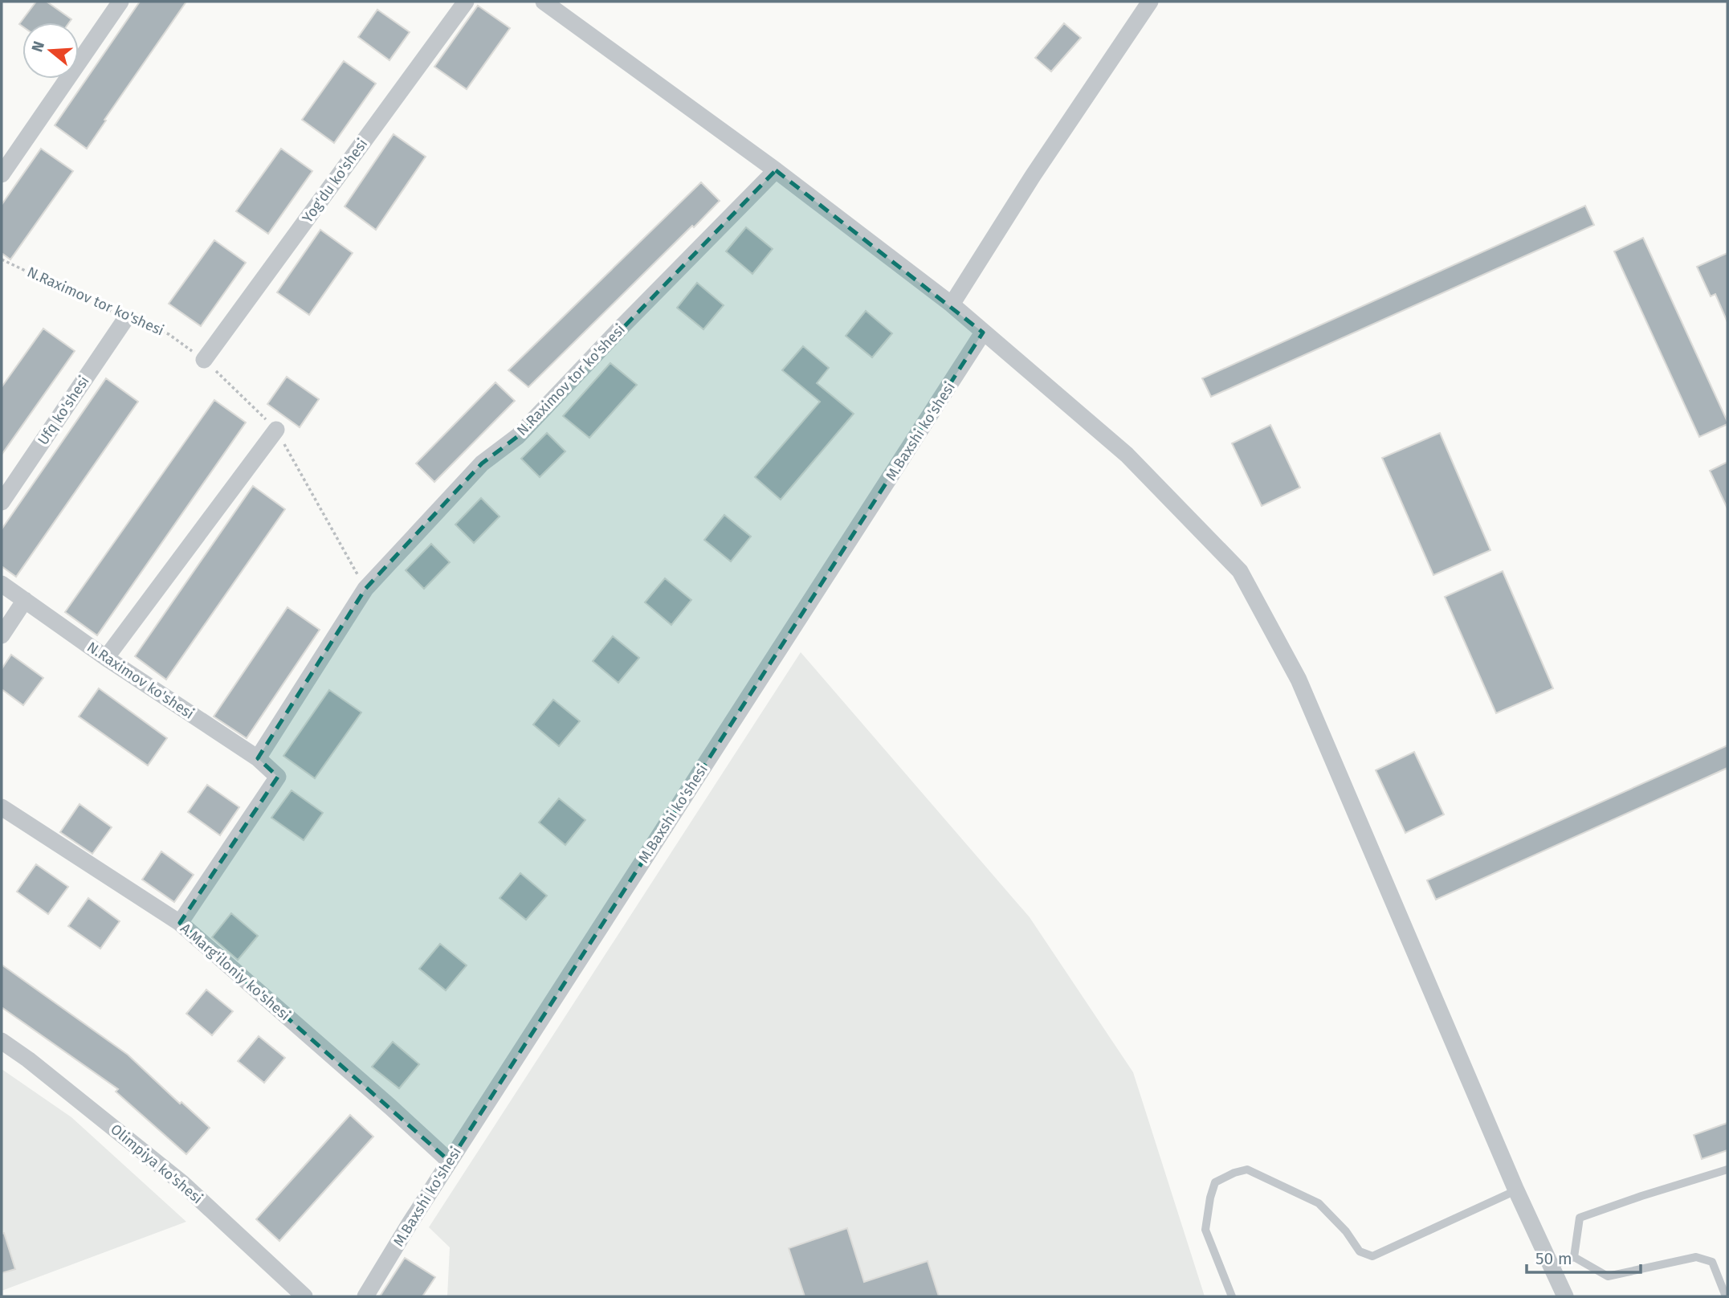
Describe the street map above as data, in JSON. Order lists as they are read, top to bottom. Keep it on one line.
{"streets":{"street":["Yog'du ko'shesi","N.Raximov tor ko'shesi","Ufq ko'shesi","M.Baxshi ko'shesi","N.Raximov ko'shesi","A.Marg'iloniy ko'shesi","Olimpiya ko'shesi"]},"crossings":[["Yog'du ko'shesi","N.Raximov tor ko'shesi"],["N.Raximov tor ko'shesi","Ufq ko'shesi"],["N.Raximov tor ko'shesi","N.Raximov ko'shesi"],["M.Baxshi ko'shesi","A.Marg'iloniy ko'shesi"],["N.Raximov ko'shesi","A.Marg'iloniy ko'shesi"]],"scale_bar":"50 m","north":"left"}
